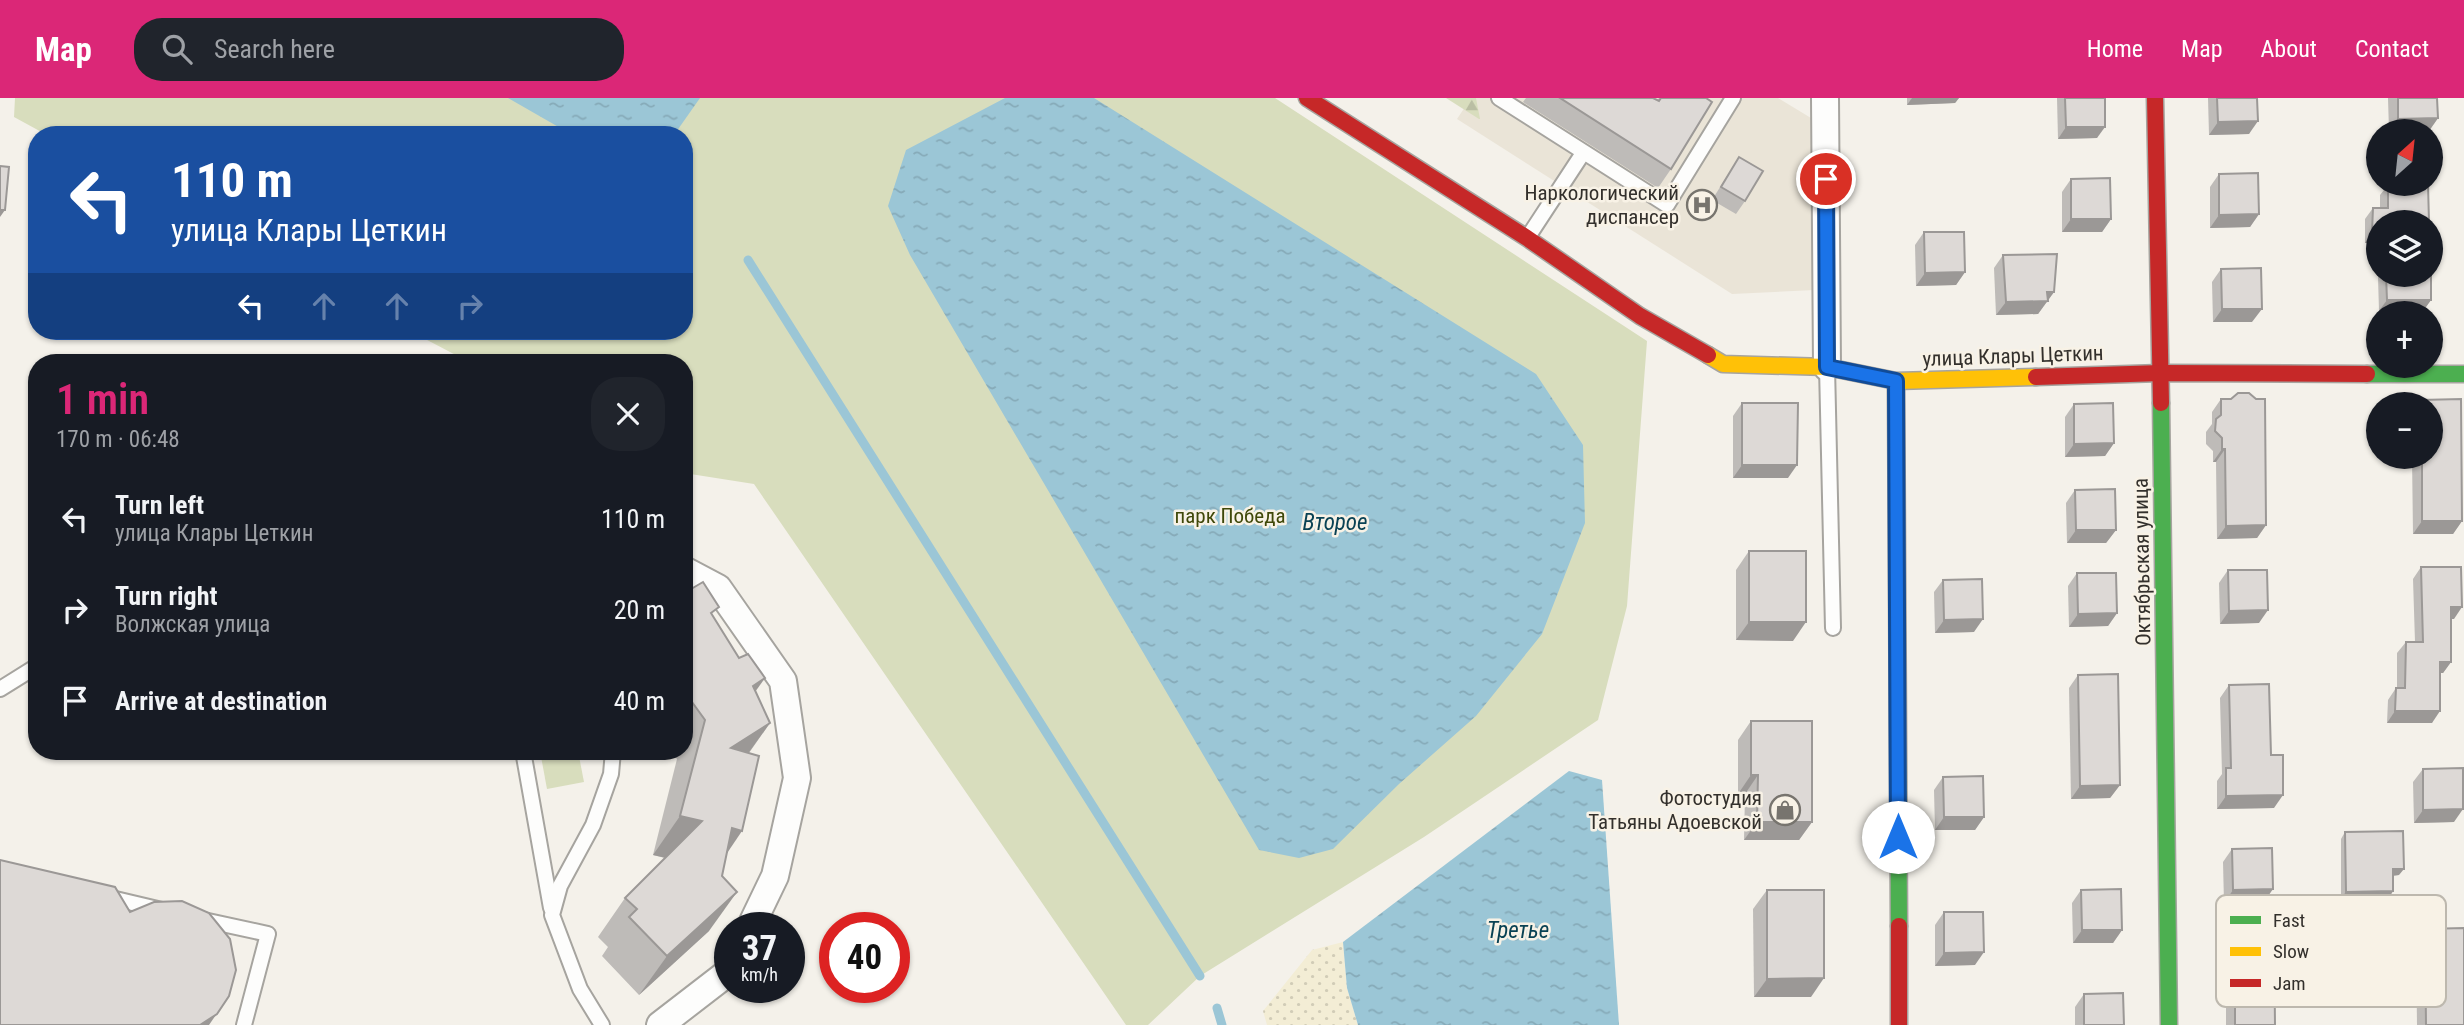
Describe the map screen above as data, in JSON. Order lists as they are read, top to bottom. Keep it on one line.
{"streets":{"street":["улица Клары Цеткин","Октябрьская улица"]},"crossings":[["улица Клары Цеткин","Октябрьская улица"]],"water":["Второе","Третье"],"parks":["парк Победa"],"places":{"hospital":["Наркологический диспансер"],"shop":["Фотостудия Татьяны Адоевской"]},"legend":["Fast","Slow","Jam"],"north":"top right","page":{"header":"Map","search":"Search here","nav":["Home","Map","About","Contact"],"map_buttons":["+","−"],"turn":["110 m","улица Клары Цеткин"],"heading":["1 min","170 m · 06:48"],"list":[{"name":"Turn left","note":"улица Клары Цеткин","value":"110 m"},{"name":"Turn right","note":"Волжская улица","value":"20 m"},{"name":"Arrive at destination","value":"40 m"}],"speed":"37 km/h","limit":"40"}}
